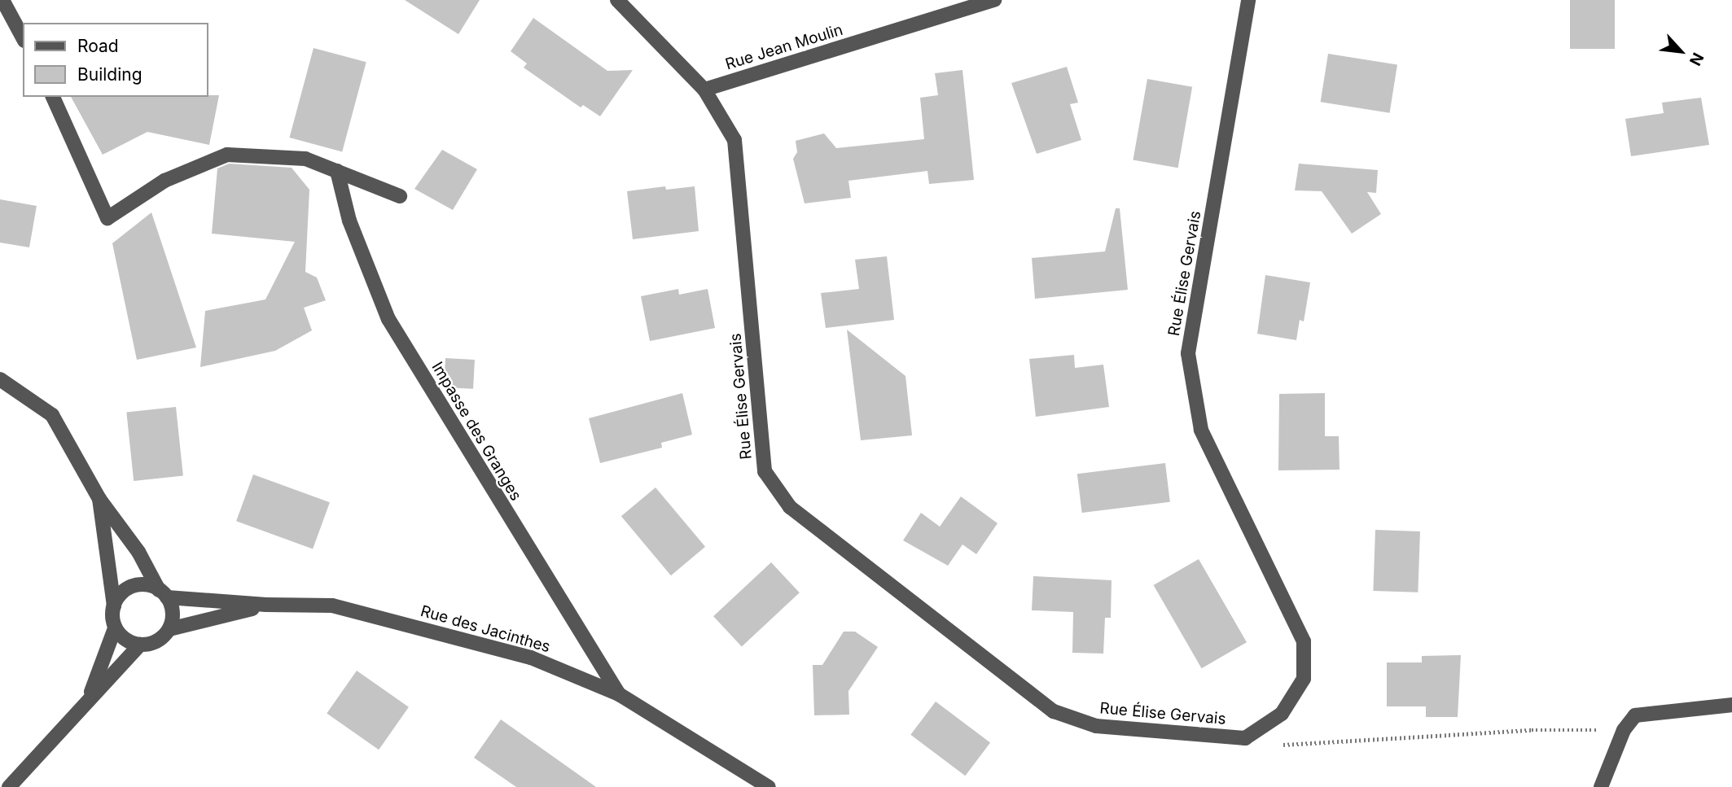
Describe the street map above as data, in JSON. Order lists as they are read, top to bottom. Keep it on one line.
{"streets":{"street":["Rue Jean Moulin","Rue Élise Gervais","Impasse des Granges","Rue des Jacinthes"]},"crossings":[["Rue Jean Moulin","Rue Élise Gervais"],["Impasse des Granges","Rue des Jacinthes"]],"legend":["Road","Building"],"north":"bottom right"}
